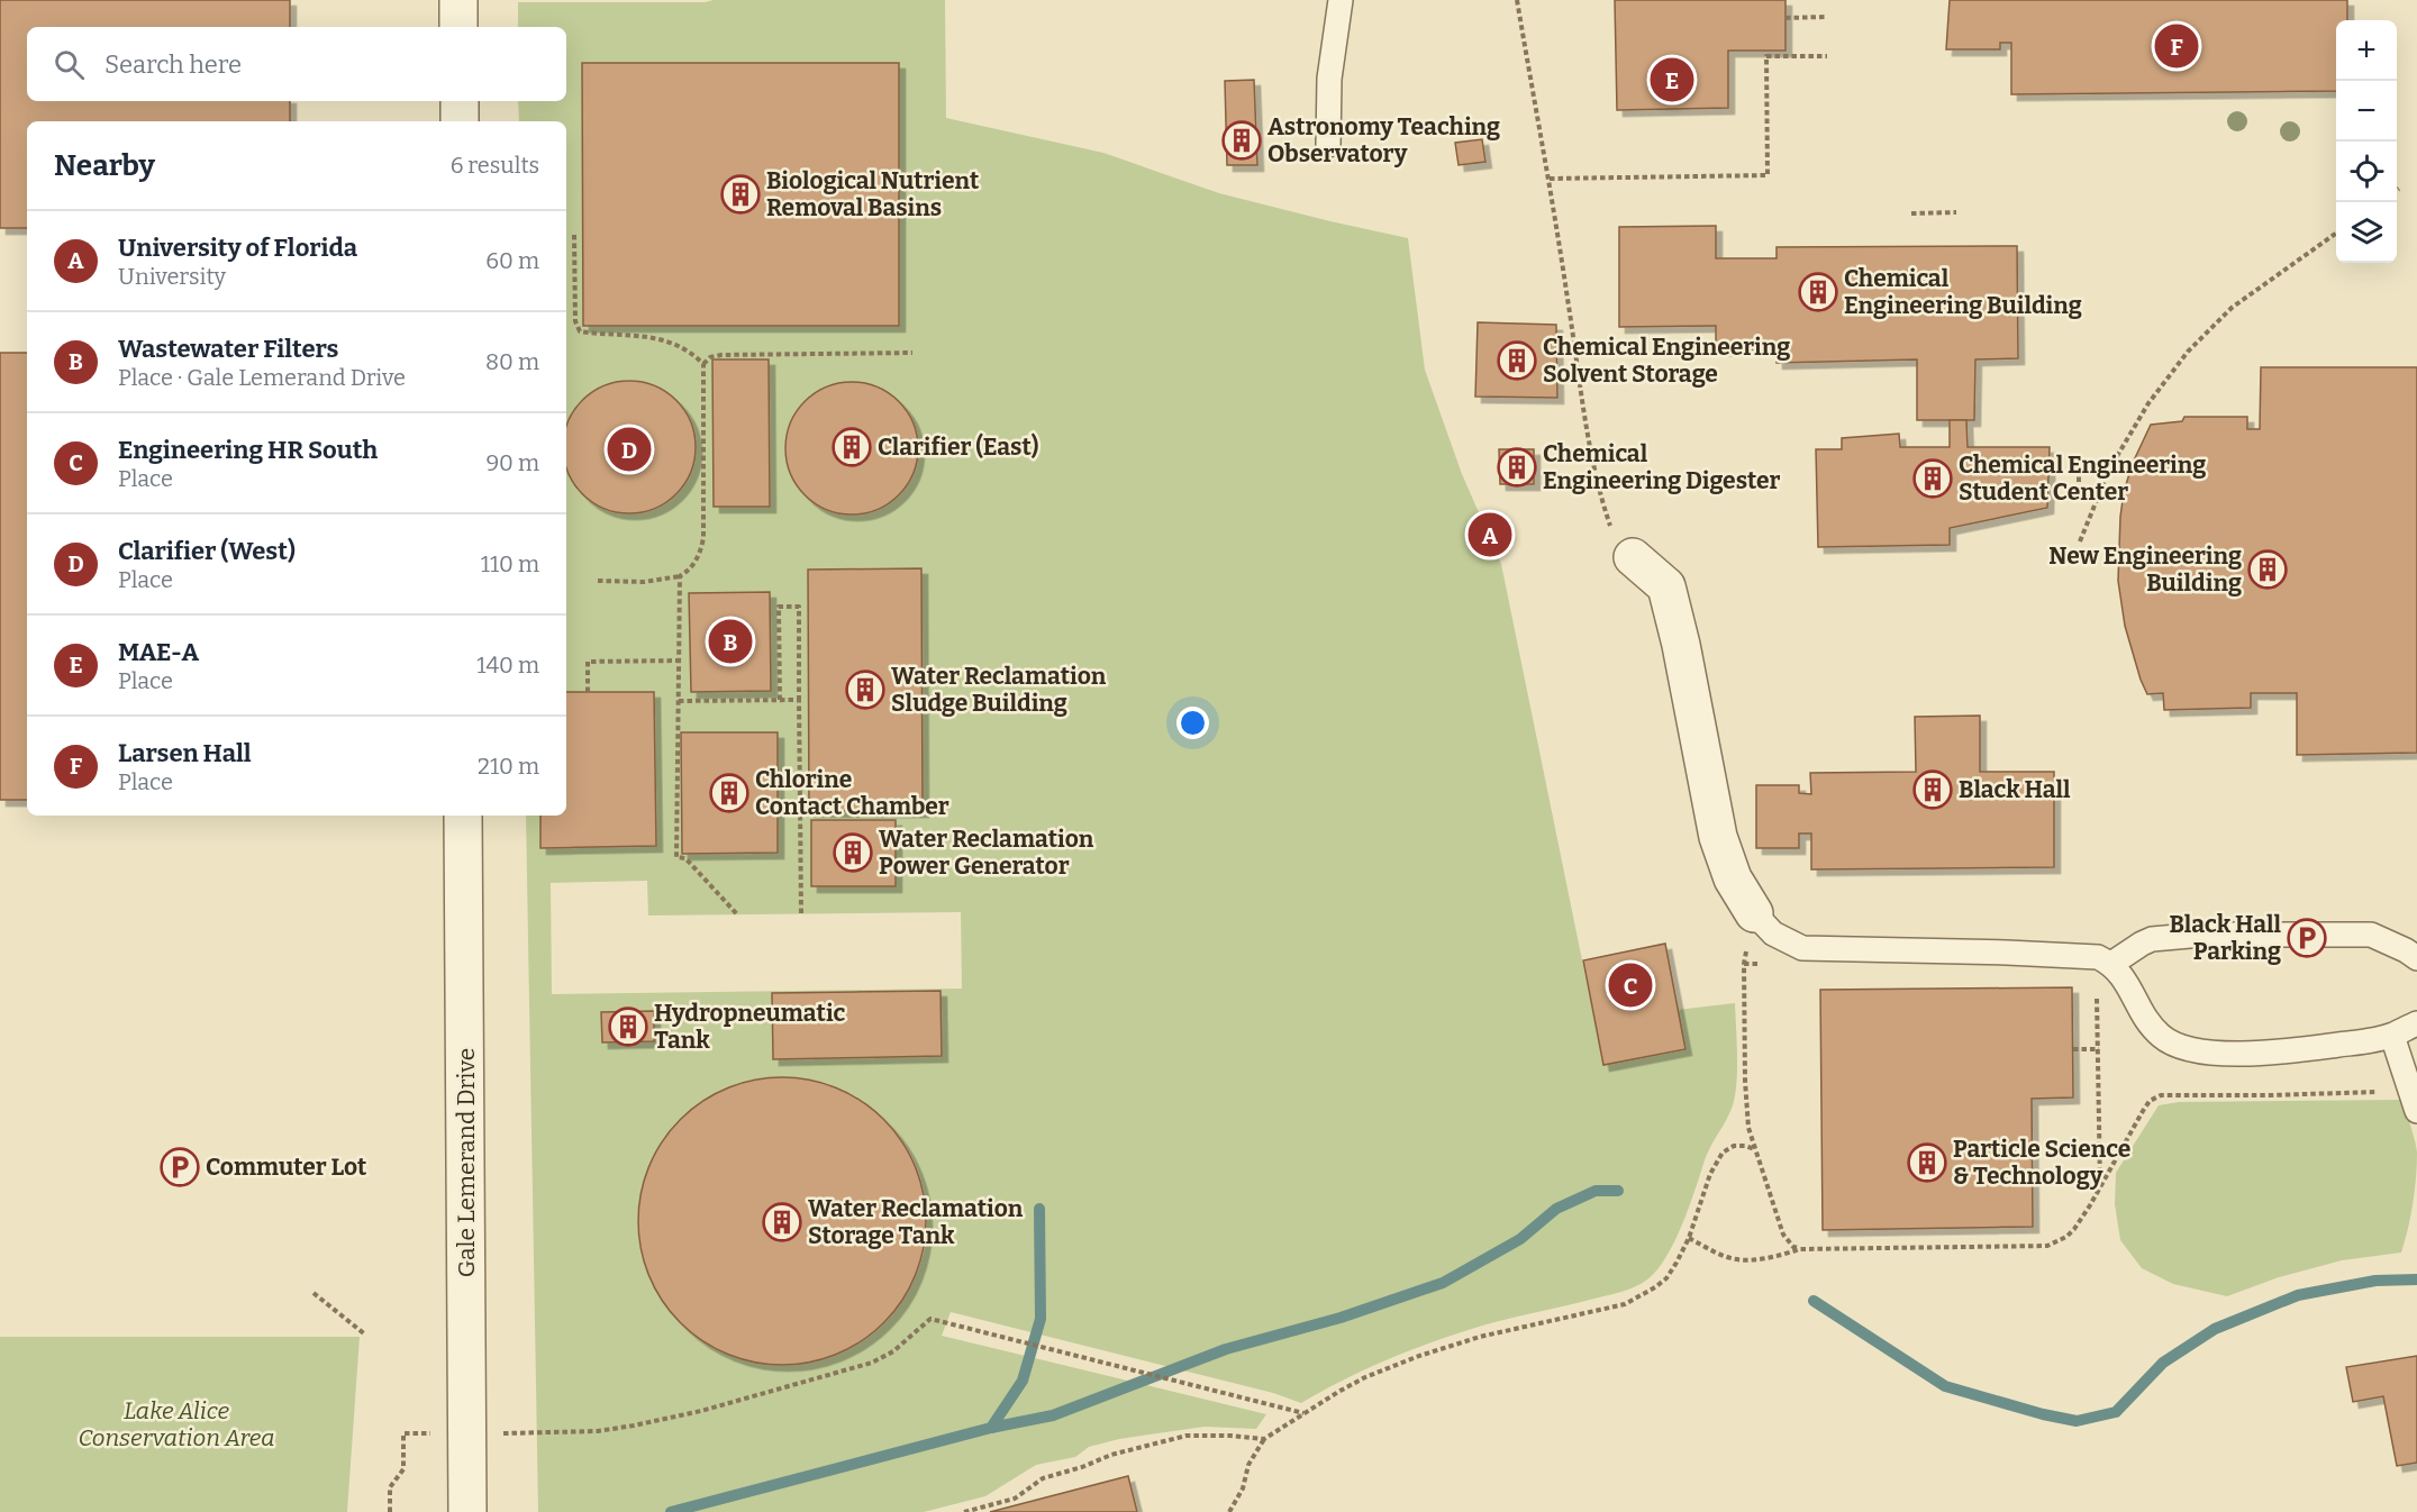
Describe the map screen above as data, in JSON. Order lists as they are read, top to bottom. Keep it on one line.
{"streets":{"street":["Gale Lemerand Drive"]},"parks":["Lake Alice Conservation Area"],"places":{"building":["Astronomy Teaching Observatory","Biological Nutrient Removal Basins","Chemical Engineering Building","Chemical Engineering Solvent Storage","Clarifier (East)","Chemical Engineering Digester","Chemical Engineering Student Center","New Engineering Building","Water Reclamation Sludge Building","Black Hall","Chlorine Contact Chamber","Water Reclamation Power Generator","Hydropneumatic Tank","Particle Science & Technology","Water Reclamation Storage Tank"],"parking":["Black Hall Parking","Commuter Lot"]},"page":{"map_buttons":["+","−"],"pins":["F","E","D","A","B","C"],"search":"Search here","heading":["Nearby","6 results"],"list":[{"mark":"A","name":"University of Florida","note":"University","value":"60 m"},{"mark":"B","name":"Wastewater Filters","note":"Place · Gale Lemerand Drive","value":"80 m"},{"mark":"C","name":"Engineering HR South","note":"Place","value":"90 m"},{"mark":"D","name":"Clarifier (West)","note":"Place","value":"110 m"},{"mark":"E","name":"MAE-A","note":"Place","value":"140 m"},{"mark":"F","name":"Larsen Hall","note":"Place","value":"210 m"}]}}
